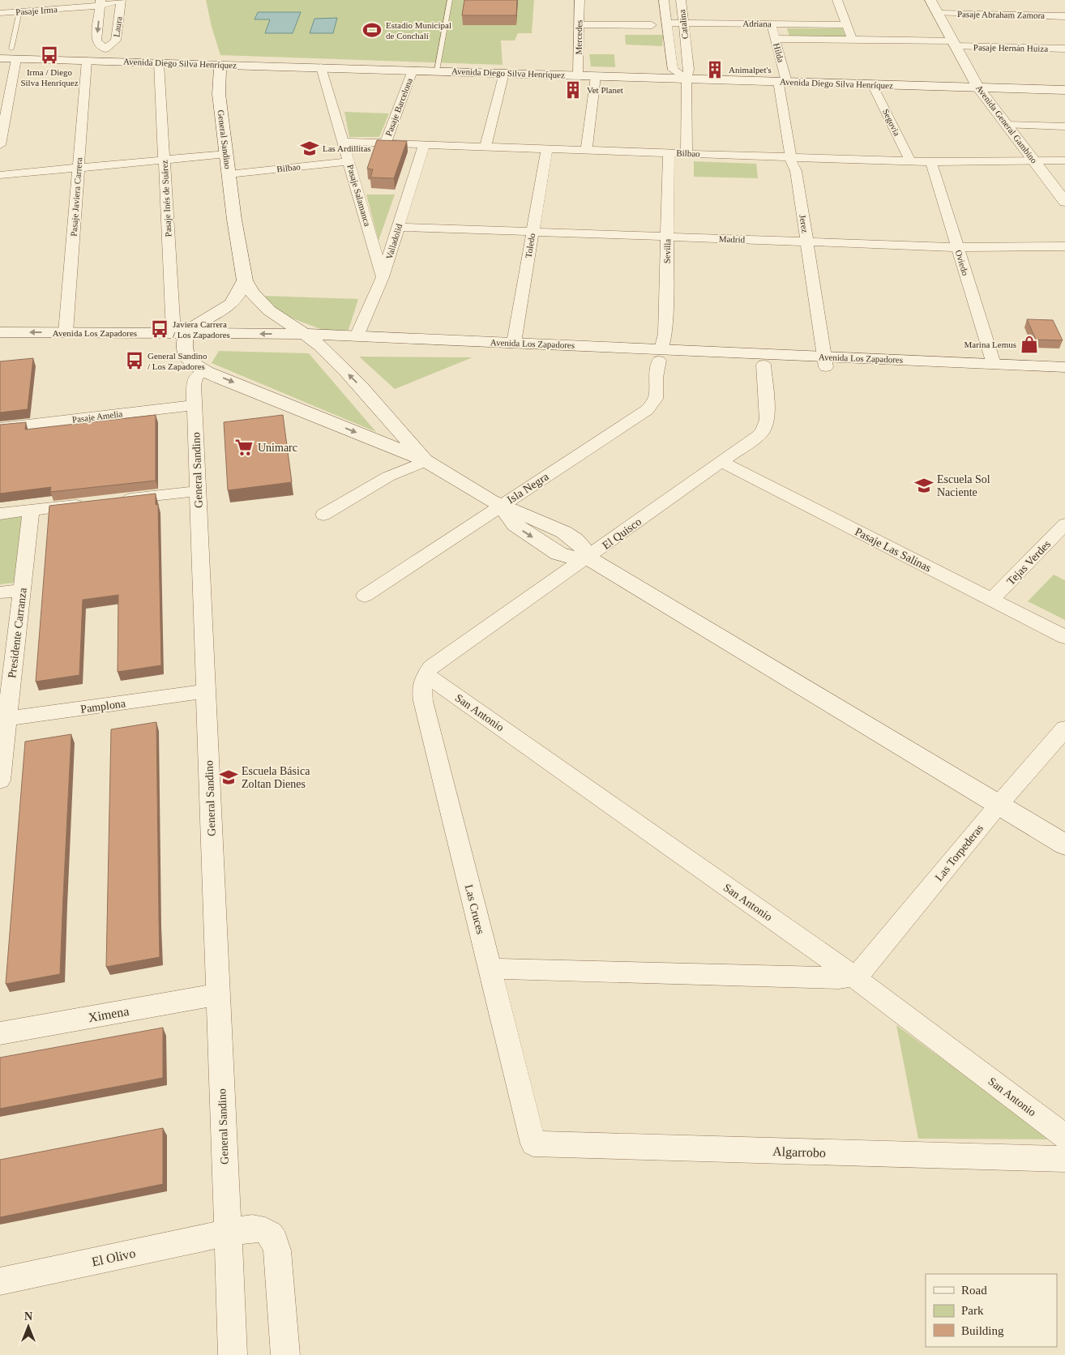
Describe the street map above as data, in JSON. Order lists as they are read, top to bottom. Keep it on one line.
{"streets":{"main road":["Avenida Diego Silva Henríquez","Avenida General Gambino","General Sandino","Avenida Los Zapadores"],"street":["Pasaje Irma","Pasaje Abraham Zamora","Adriana","Catalina","Laura","Mercedes","Pasaje Hernán Huiza","Hilda","Pasaje Barcelona","Segovia","Bilbao","Pasaje Salamanca","Pasaje Javiera Carrera","Pasaje Inés de Suárez","Jerez","Madrid","Valladolid","Toledo","Sevilla","Oviedo","Pasaje Amelia","Isla Negra","El Quisco","Pasaje Las Salinas","Tejas Verdes","Presidente Carranza","Pamplona","San Antonio","Las Torpederas","Las Cruces","Ximena","Algarrobo","El Olivo"]},"crossings":[["Pasaje Irma","Laura"],["Pasaje Abraham Zamora","Avenida General Gambino"],["Adriana","Catalina"],["Adriana","Pasaje Hernán Huiza"],["Adriana","Hilda"],["Adriana","Avenida General Gambino"],["Catalina","Avenida Diego Silva Henríquez"],["Laura","Avenida Diego Silva Henríquez"],["Mercedes","Avenida Diego Silva Henríquez"],["Pasaje Hernán Huiza","Avenida General Gambino"],["Hilda","Avenida Diego Silva Henríquez"],["Hilda","Jerez"],["Avenida Diego Silva Henríquez","Pasaje Barcelona"],["Avenida Diego Silva Henríquez","Segovia"],["Avenida Diego Silva Henríquez","Avenida General Gambino"],["Avenida Diego Silva Henríquez","General Sandino"],["Avenida Diego Silva Henríquez","Pasaje Salamanca"],["Avenida Diego Silva Henríquez","Pasaje Javiera Carrera"],["Avenida Diego Silva Henríquez","Pasaje Inés de Suárez"],["Avenida Diego Silva Henríquez","Jerez"],["Pasaje Barcelona","Bilbao"],["Segovia","Bilbao"],["Avenida General Gambino","Bilbao"],["General Sandino","Bilbao"],["General Sandino","Avenida Los Zapadores"],["General Sandino","Pasaje Amelia"],["General Sandino","Pamplona"],["General Sandino","Ximena"],["General Sandino","El Olivo"],["Bilbao","Pasaje Salamanca"],["Bilbao","Jerez"],["Bilbao","Valladolid"],["Bilbao","Toledo"],["Bilbao","Sevilla"],["Bilbao","Oviedo"],["Pasaje Salamanca","Valladolid"],["Pasaje Javiera Carrera","Avenida Los Zapadores"],["Pasaje Inés de Suárez","Avenida Los Zapadores"],["Jerez","Madrid"],["Jerez","Avenida Los Zapadores"],["Madrid","Valladolid"],["Madrid","Toledo"],["Madrid","Sevilla"],["Madrid","Oviedo"],["Valladolid","Avenida Los Zapadores"],["Toledo","Avenida Los Zapadores"],["Sevilla","Avenida Los Zapadores"],["Sevilla","Isla Negra"],["Oviedo","Avenida Los Zapadores"],["Avenida Los Zapadores","Isla Negra"],["Avenida Los Zapadores","El Quisco"],["El Quisco","Pasaje Las Salinas"],["El Quisco","San Antonio"],["El Quisco","Las Cruces"],["Pasaje Las Salinas","Tejas Verdes"],["Presidente Carranza","Pamplona"],["San Antonio","Las Torpederas"],["San Antonio","Las Cruces"],["Las Cruces","Algarrobo"]],"places":{"sports":["Estadio Municipal de Conchalí"],"bus stop":["Irma / Diego Silva Henríquez","Javiera Carrera / Los Zapadores","General Sandino / Los Zapadores"],"building":["Animalpet's","Vet Planet"],"school or university":["Las Ardillitas","Escuela Sol Naciente","Escuela Básica Zoltan Dienes"],"shop":["Marina Lemus"],"supermarket":["Unimarc"]},"legend":["Road","Park","Building"],"north":"top"}
